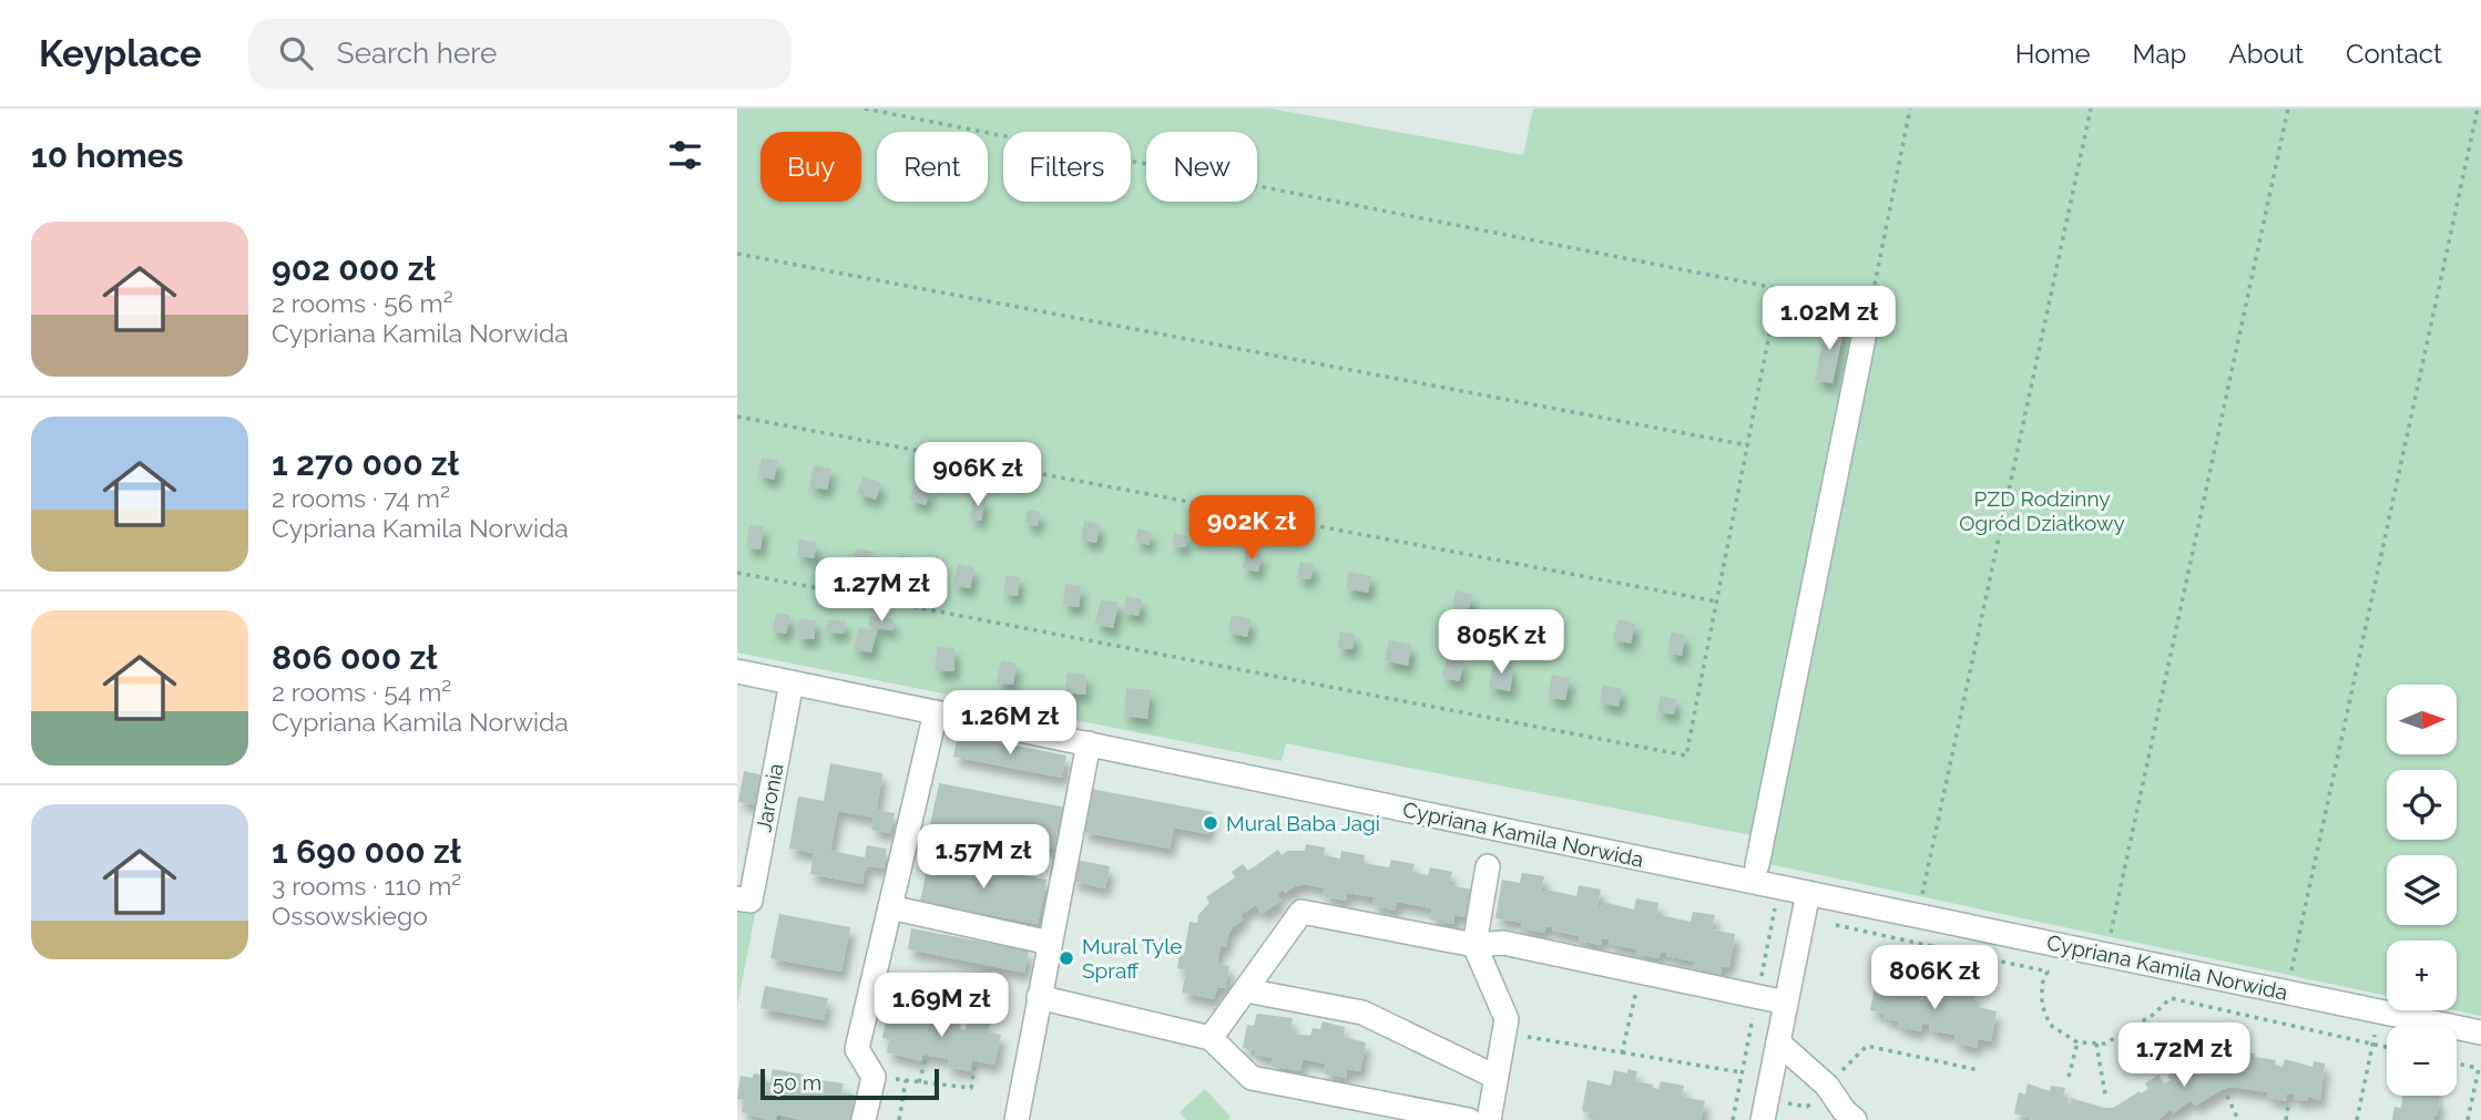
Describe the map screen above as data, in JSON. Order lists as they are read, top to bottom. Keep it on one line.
{"streets":{"street":["Jaronia","Cypriana Kamila Norwida"]},"crossings":[["Jaronia","Cypriana Kamila Norwida"]],"parks":["PZD Rodzinny Ogród Działkowy"],"places":["Mural Baba Jagi","Mural Tyle Spraff"],"scale_bar":"50 m","north":"right","page":{"header":"Keyplace","search":"Search here","nav":["Home","Map","About","Contact"],"heading":"10 homes","chip":["Buy","Rent","Filters","New"],"list":[{"name":"902 000 zł","note":"2 rooms · 56 m² · Cypriana Kamila Norwida"},{"name":"1 270 000 zł","note":"2 rooms · 74 m² · Cypriana Kamila Norwida"},{"name":"806 000 zł","note":"2 rooms · 54 m² · Cypriana Kamila Norwida"},{"name":"1 690 000 zł","note":"3 rooms · 110 m² · Ossowskiego"}],"price":["1.02M zł","906K zł","902K zł","1.27M zł","805K zł","1.26M zł","1.57M zł","806K zł","1.69M zł","1.72M zł"],"map_buttons":["+","−"],"scale":"50 m"}}
